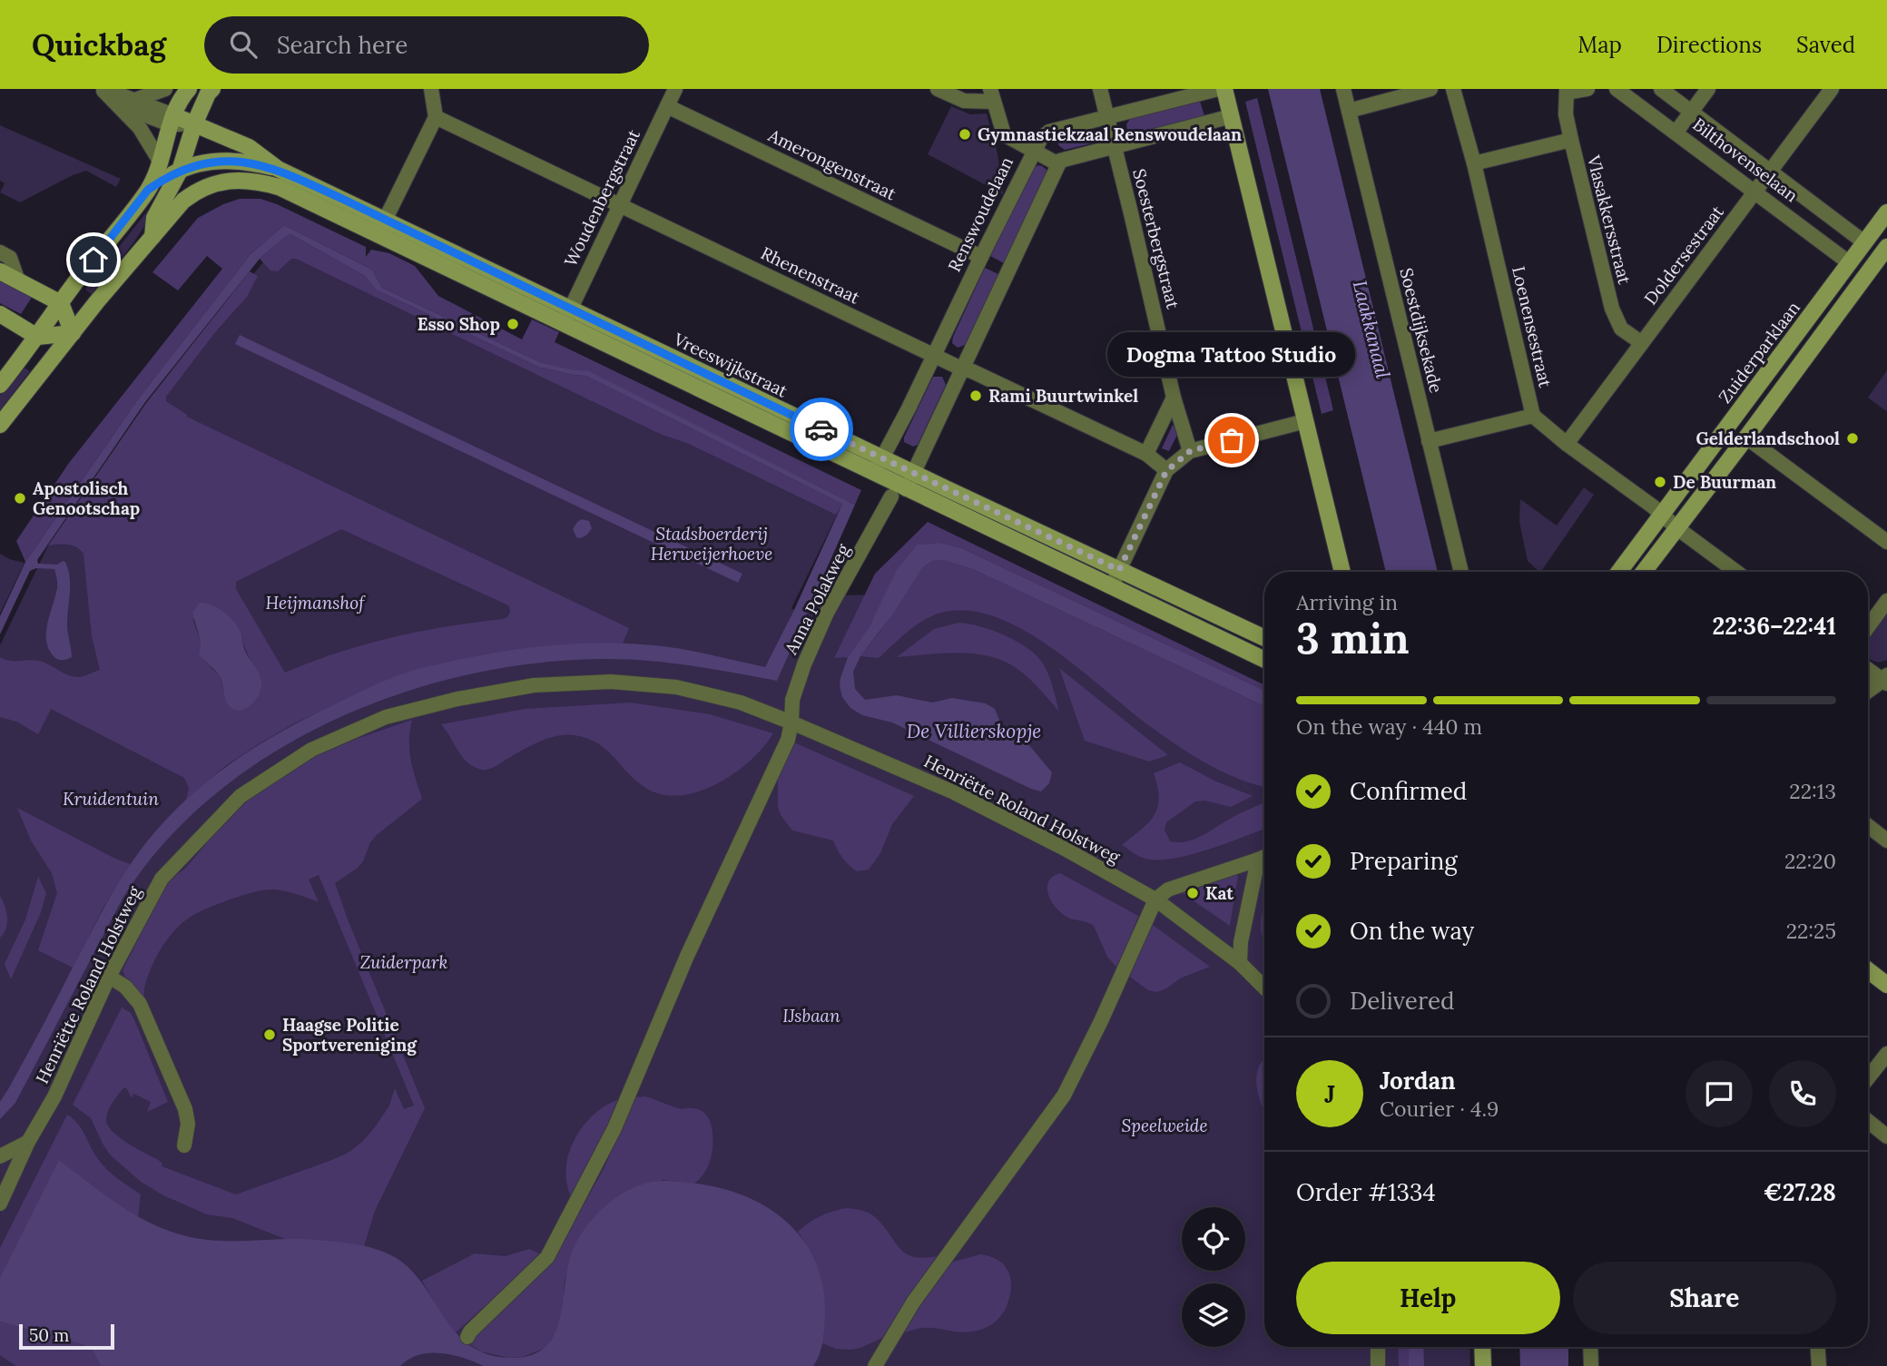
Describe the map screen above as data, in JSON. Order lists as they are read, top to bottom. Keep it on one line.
{"streets":{"main road":["Zuiderparklaan","Vreeswijkstraat"],"street":["Bilthovenselaan","Amerongenstraat","Woudenbergstraat","Renswoudelaan","Vlasakkersstraat","Soesterbergstraat","Doldersestraat","Rhenenstraat","Loenensestraat","Soestdijksekade","Anna Polakweg","Henriëtte Roland Holstweg"]},"crossings":[["Bilthovenselaan","Doldersestraat"],["Bilthovenselaan","Zuiderparklaan"],["Amerongenstraat","Woudenbergstraat"],["Amerongenstraat","Renswoudelaan"],["Woudenbergstraat","Rhenenstraat"],["Woudenbergstraat","Vreeswijkstraat"],["Renswoudelaan","Soesterbergstraat"],["Renswoudelaan","Rhenenstraat"],["Renswoudelaan","Vreeswijkstraat"],["Vlasakkersstraat","Doldersestraat"],["Vreeswijkstraat","Anna Polakweg"],["Anna Polakweg","Henriëtte Roland Holstweg"]],"water":["Laakkanaal","De Villierskopje"],"parks":["Stadsboerderij Herweijerhoeve","Heijmanshof","Kruidentuin","Zuiderpark","IJsbaan","Speelweide"],"places":["Gymnastiekzaal Renswoudelaan","Esso Shop","Rami Buurtwinkel","Gelderlandschool","Dogma Tattoo Studio","De Buurman","Apostolisch Genootschap","Kat","Haagse Politie Sportvereniging"],"scale_bar":"50 m","page":{"header":"Quickbag","search":"Search here","nav":["Map","Directions","Saved"],"bubble":"Dogma Tattoo Studio","heading":["3 min","Arriving in","22:36–22:41"],"panel":["Jordan","Courier · 4.9","Order #1334","€27.28"],"bar":"On the way · 440 m","list":[["Confirmed","22:13"],["Preparing","22:20"],["On the way","22:25"],"Delivered"],"round":"J","buttons":["Help","Share"],"scale":"50 m"}}
